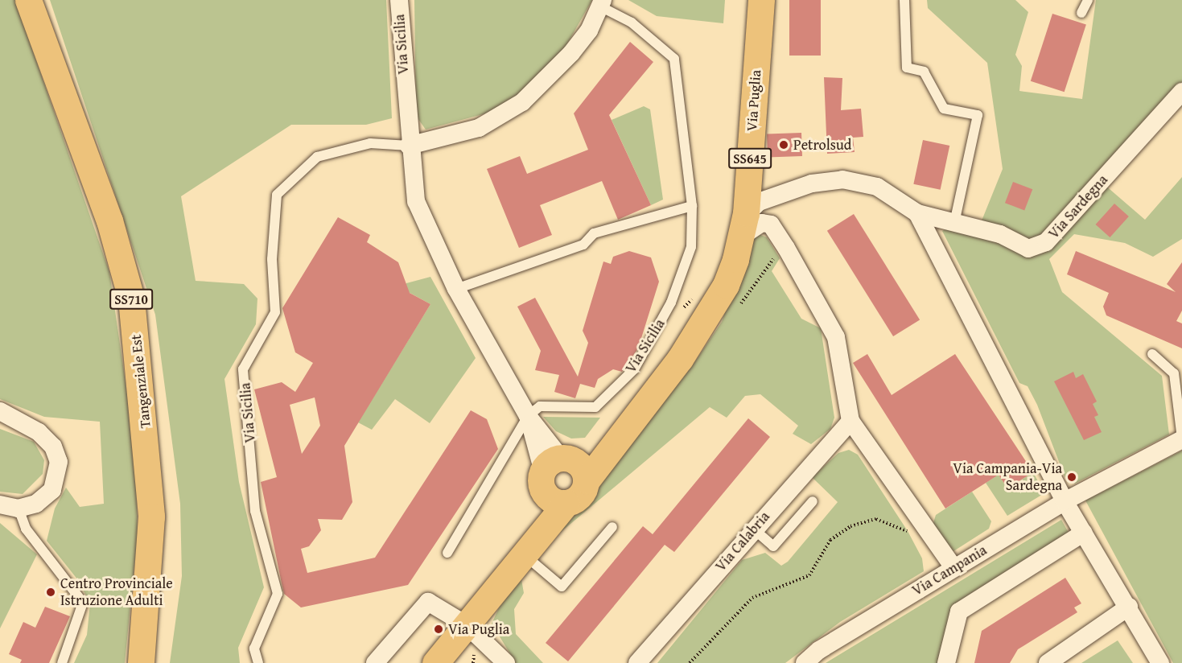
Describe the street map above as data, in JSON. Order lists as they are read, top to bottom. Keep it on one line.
{"streets":{"main road":["Via Puglia","SS645","SS710","Tangenziale Est"],"street":["Via Sicilia","Via Sardegna","Via Calabria","Via Campania"]},"crossings":[["Via Sicilia","Via Puglia"],["Via Puglia","Via Sardegna"],["Via Sardegna","Via Campania"]],"places":["Petrolsud","Via Campania-Via Sardegna","Centro Provinciale Istruzione Adulti","Via Puglia"]}
